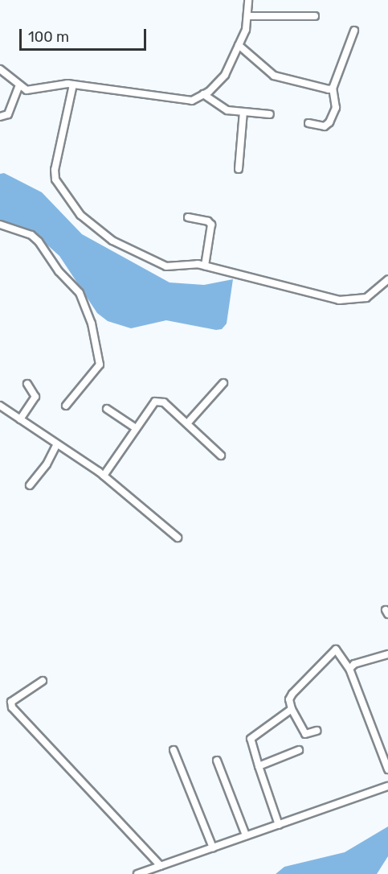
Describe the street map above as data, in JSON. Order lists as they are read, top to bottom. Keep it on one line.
{"scale_bar":"100 m"}
